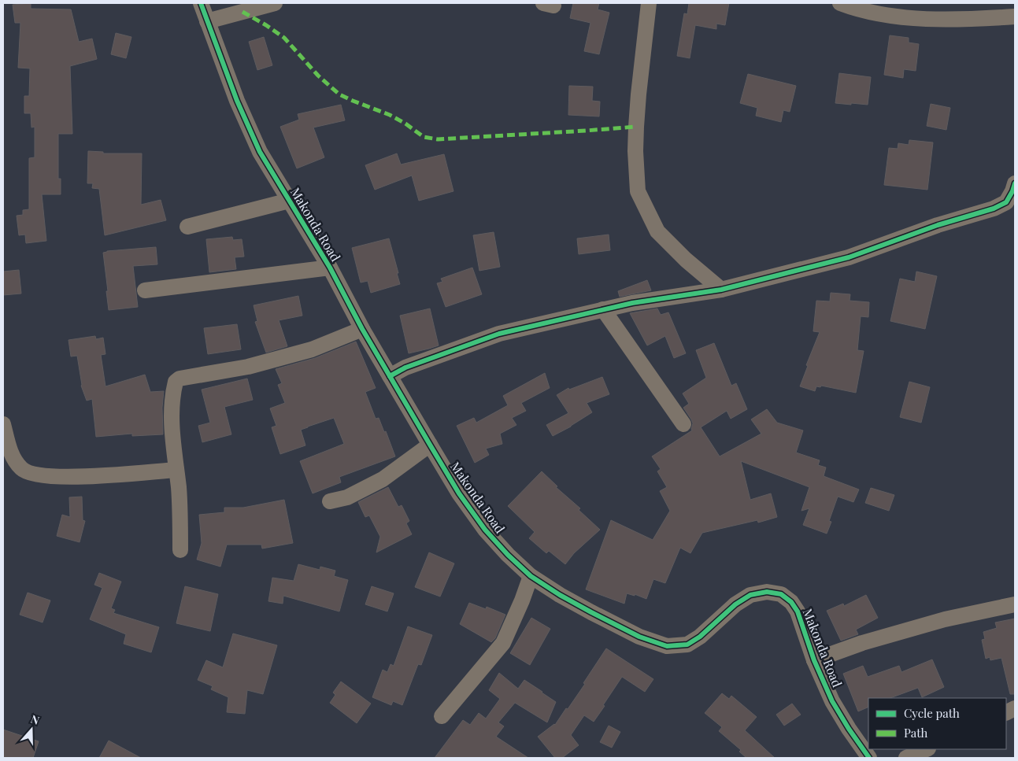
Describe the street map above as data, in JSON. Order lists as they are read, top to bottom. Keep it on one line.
{"streets":{"street":["Makonda Road"]},"legend":["Cycle path","Path"],"north":"top"}
